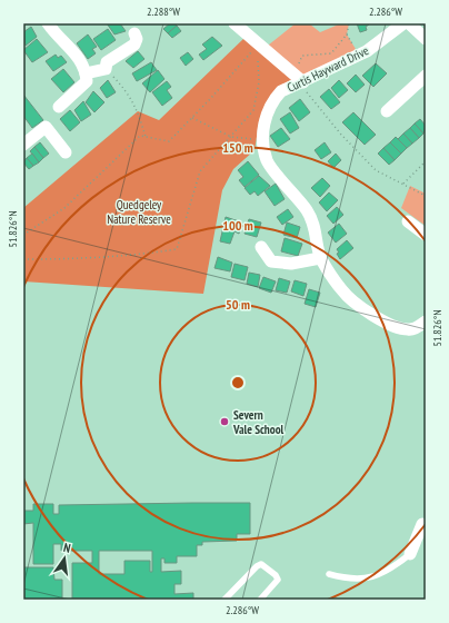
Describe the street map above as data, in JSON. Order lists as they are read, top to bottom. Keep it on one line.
{"streets":{"street":["Curtis Hayward Drive"]},"parks":["Quedgeley Nature Reserve"],"places":["Severn Vale School"],"north":"top","coordinates":["2.288°W","2.286°W","51.826°N"],"rings":["150 m","100 m","50 m"]}
